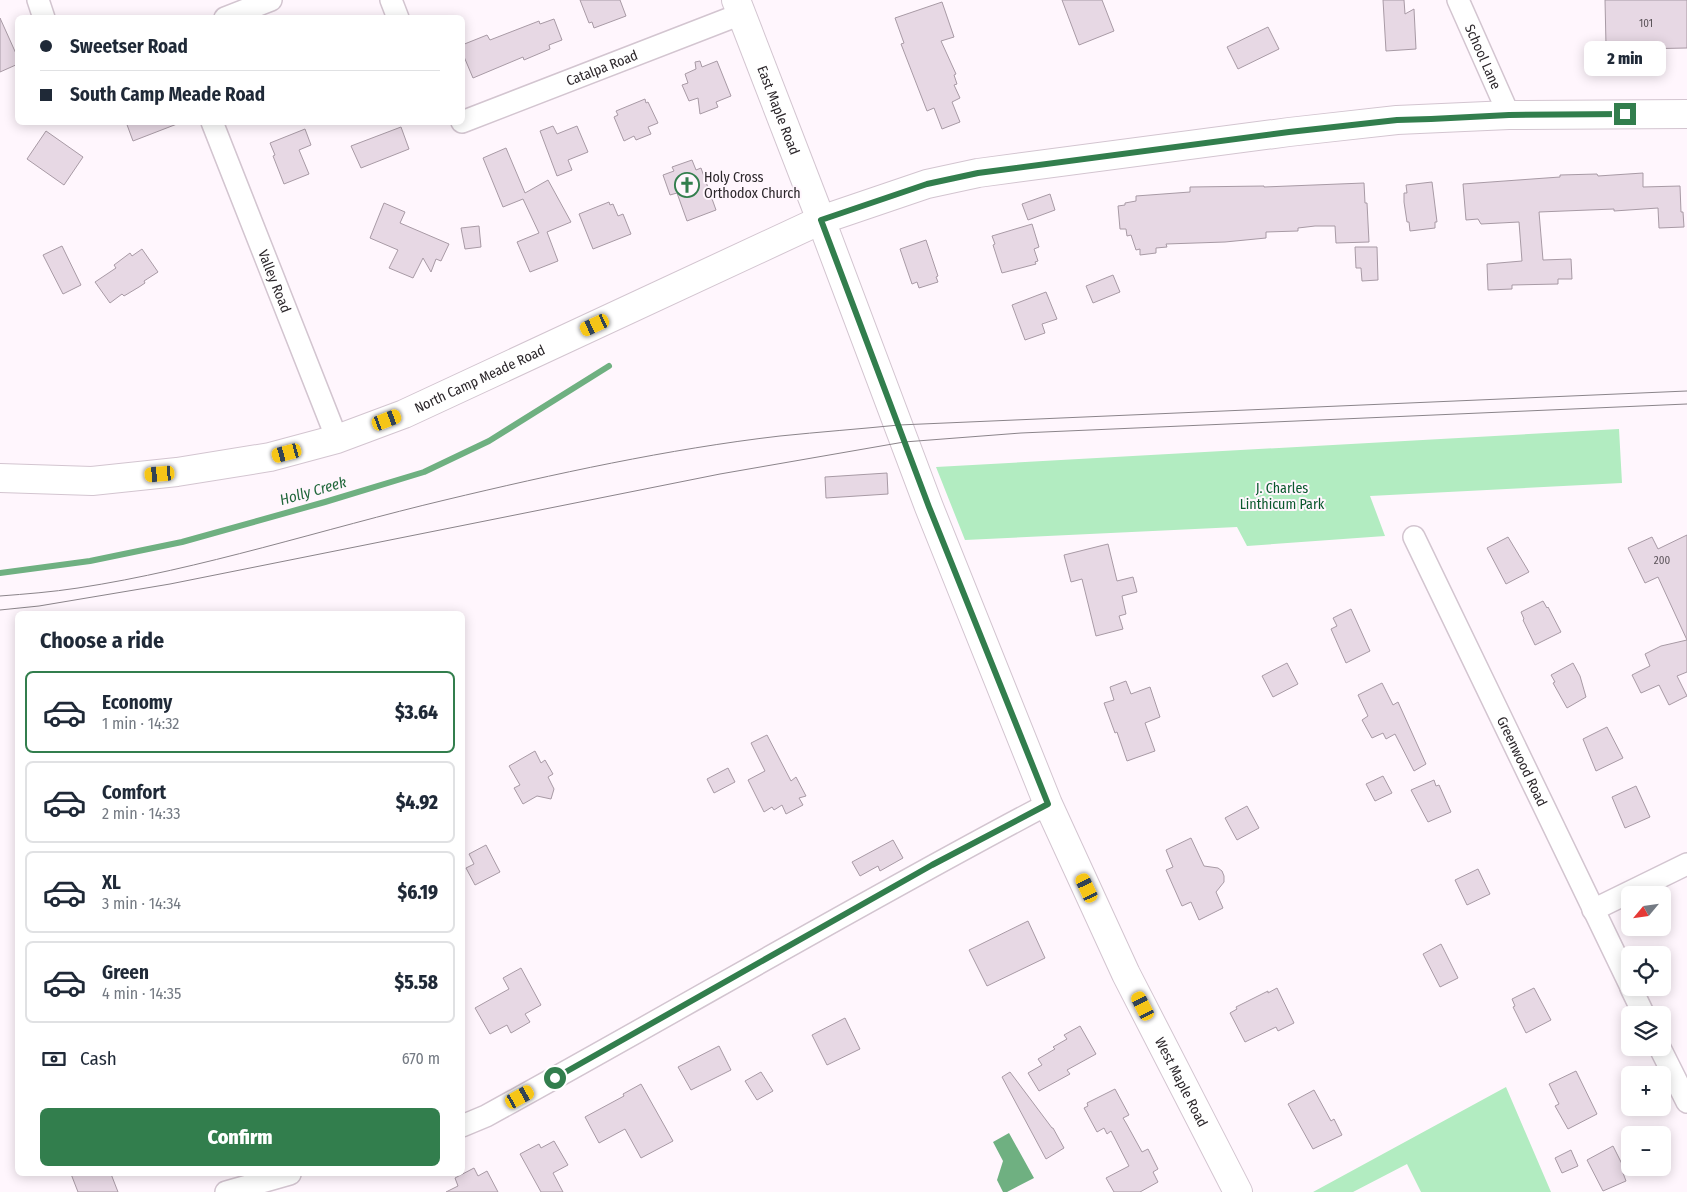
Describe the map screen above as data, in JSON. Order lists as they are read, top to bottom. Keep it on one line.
{"streets":{"main road":["East Maple Road","North Camp Meade Road","West Maple Road"],"street":["School Lane","Catalpa Road","Valley Road","Greenwood Road"]},"crossings":[["School Lane","North Camp Meade Road"],["Catalpa Road","East Maple Road"],["East Maple Road","North Camp Meade Road"],["East Maple Road","West Maple Road"],["Valley Road","North Camp Meade Road"],["North Camp Meade Road","West Maple Road"]],"water":["Holly Creek"],"parks":["J. Charles Linthicum Park"],"places":{"church":["Holy Cross Orthodox Church"]},"house_numbers":["101","200"],"north":"bottom left","page":{"banner":["Sweetser Road","South Camp Meade Road"],"bubble":"2 min","heading":"Choose a ride","list":[{"name":"Economy","note":"1 min · 14:32","value":"$3.64"},{"name":"Comfort","note":"2 min · 14:33","value":"$4.92"},{"name":"XL","note":"3 min · 14:34","value":"$6.19"},{"name":"Green","note":"4 min · 14:35","value":"$5.58"}],"map_buttons":["+","−"],"pay":["Cash","670 m"],"buttons":"Confirm"}}
